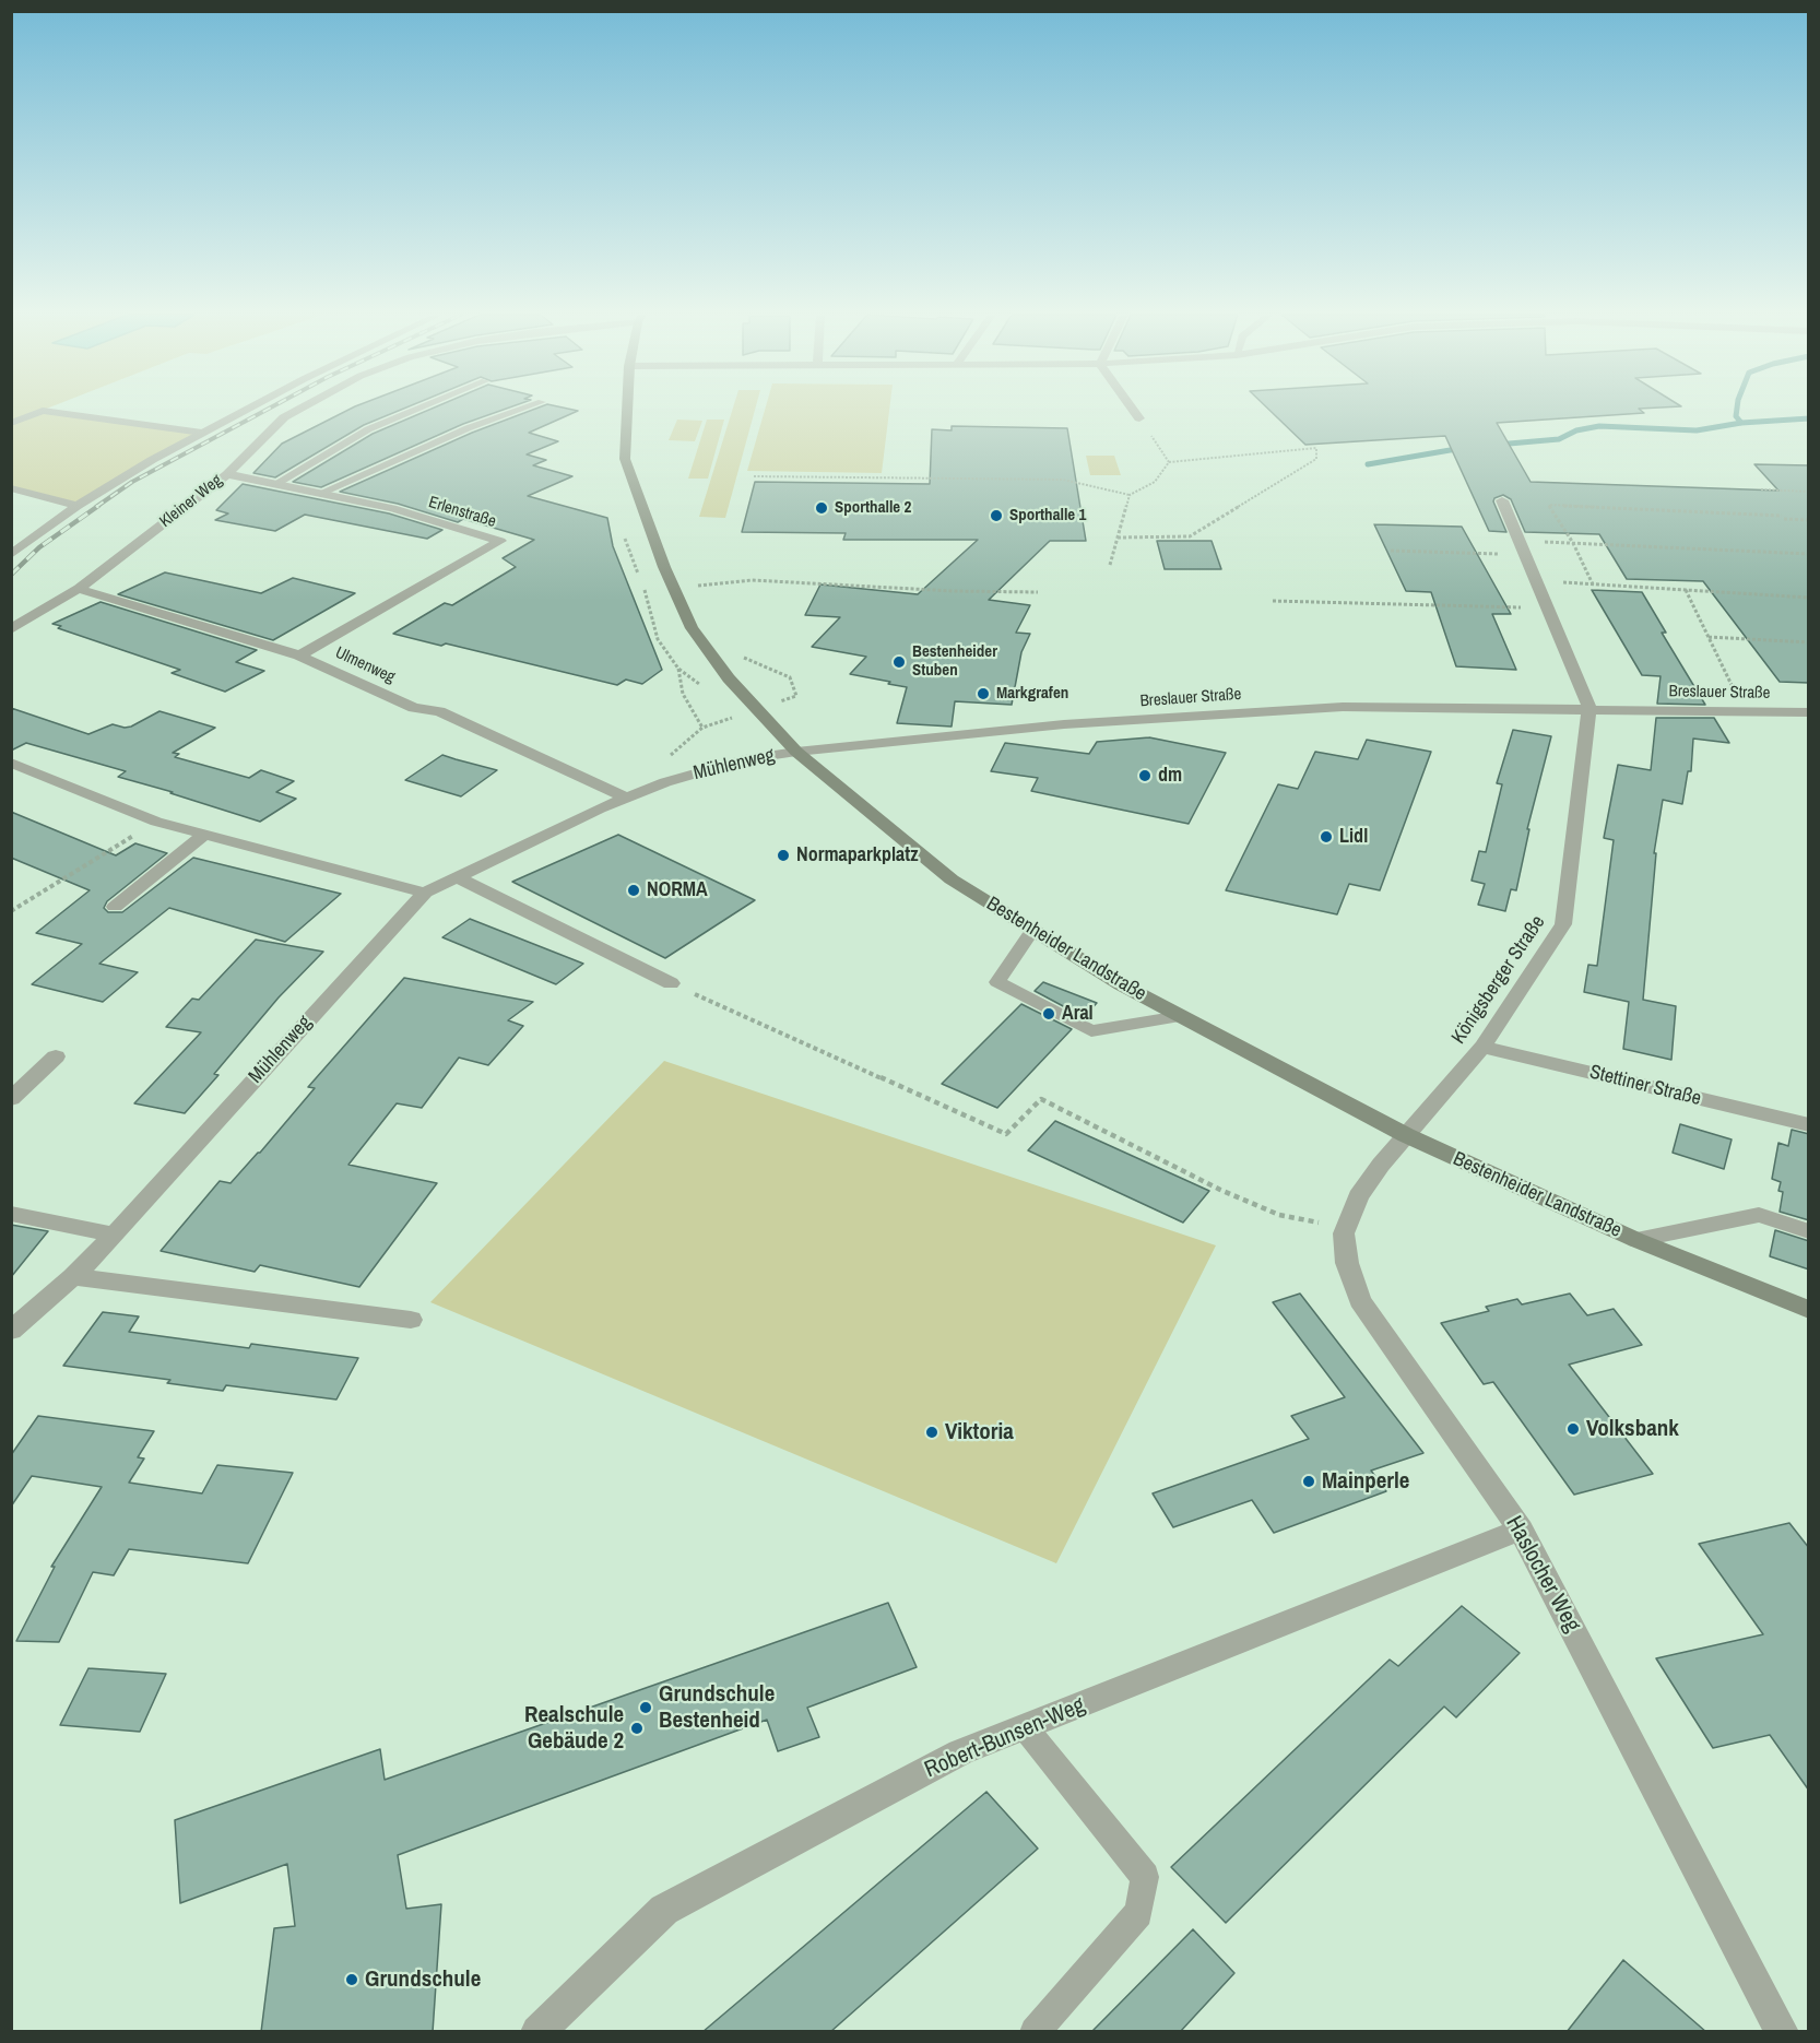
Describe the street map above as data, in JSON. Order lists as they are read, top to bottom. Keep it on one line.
{"streets":{"main road":["Bestenheider Landstraße"],"street":["Kleiner Weg","Erlenstraße","Ulmenweg","Breslauer Straße","Mühlenweg","Königsberger Straße","Stettiner Straße","Haslocher Weg","Robert-Bunsen-Weg"]},"crossings":[["Kleiner Weg","Erlenstraße"],["Kleiner Weg","Ulmenweg"],["Erlenstraße","Ulmenweg"],["Ulmenweg","Mühlenweg"],["Breslauer Straße","Mühlenweg"],["Breslauer Straße","Bestenheider Landstraße"],["Breslauer Straße","Königsberger Straße"],["Mühlenweg","Bestenheider Landstraße"],["Bestenheider Landstraße","Königsberger Straße"],["Bestenheider Landstraße","Haslocher Weg"],["Königsberger Straße","Stettiner Straße"],["Königsberger Straße","Haslocher Weg"],["Haslocher Weg","Robert-Bunsen-Weg"]],"places":["Sporthalle 2","Sporthalle 1","Bestenheider Stuben","Markgrafen","dm","Lidl","Normaparkplatz","NORMA","Aral","Volksbank","Viktoria","Mainperle","Grundschule Bestenheid","Realschule Gebäude 2","Grundschule"]}
